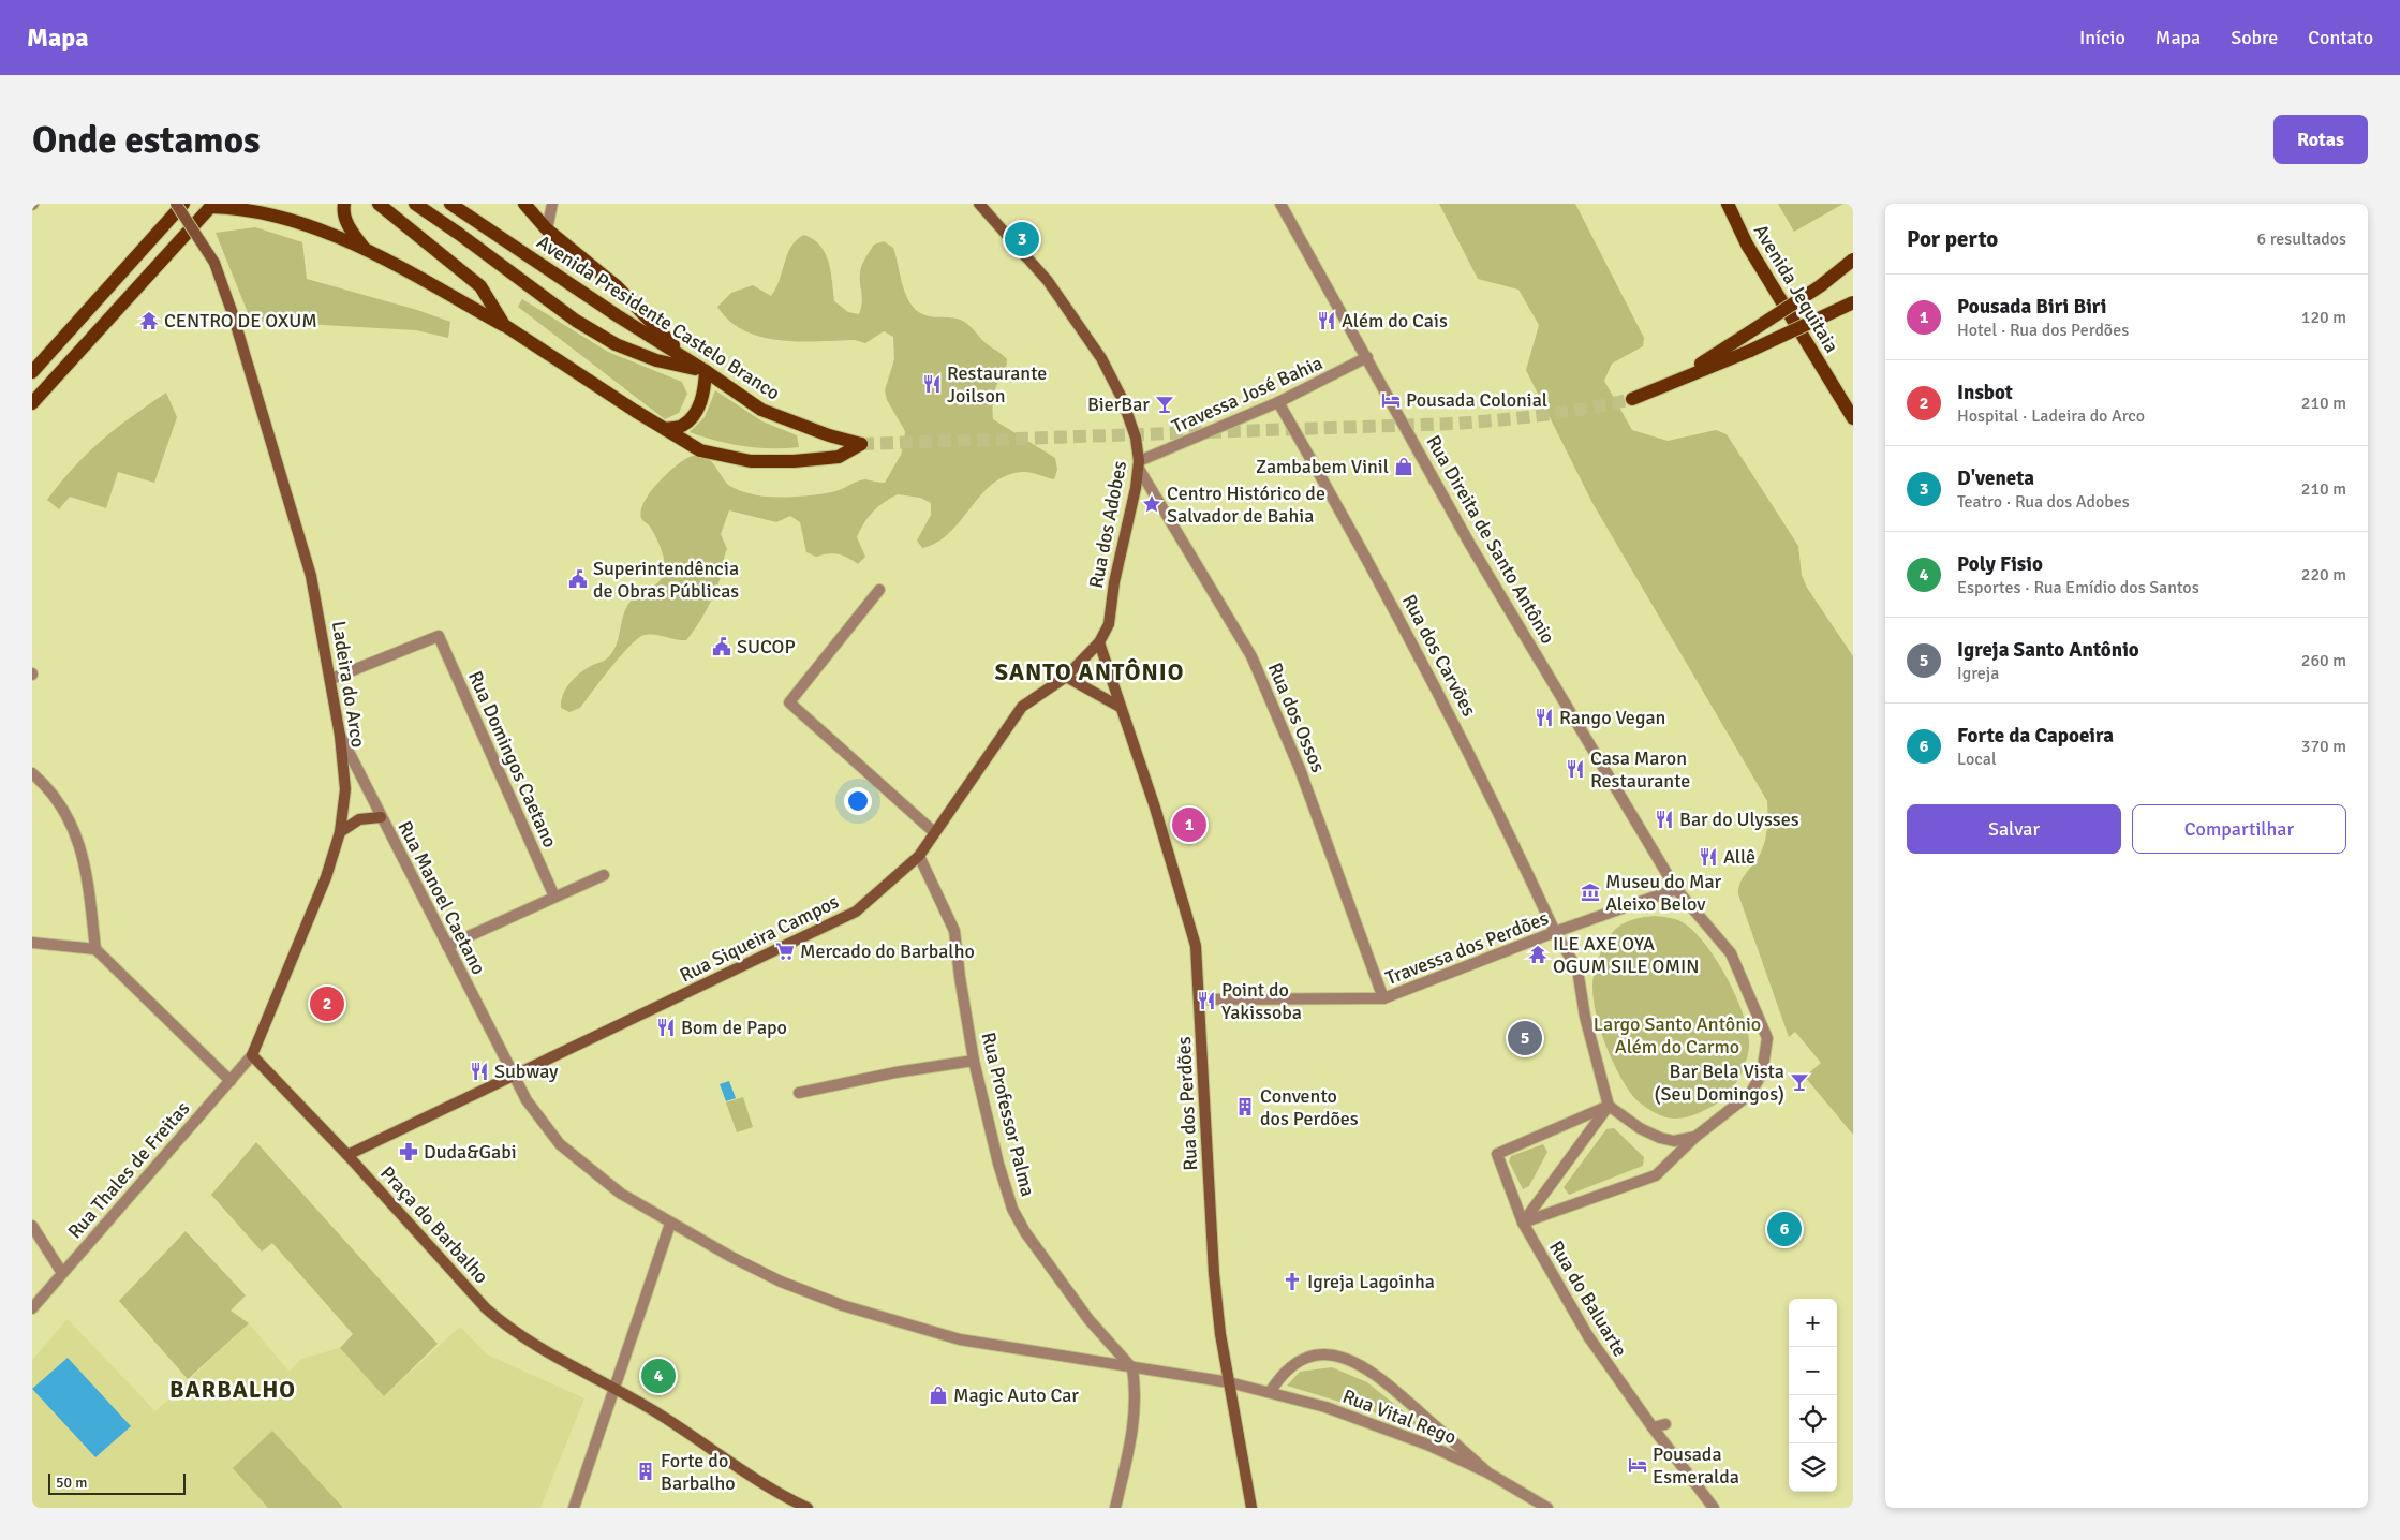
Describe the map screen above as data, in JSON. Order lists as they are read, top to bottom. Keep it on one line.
{"streets":{"main road":["Avenida Jequitaia","Avenida Presidente Castelo Branco","Rua dos Adobes","Ladeira do Arco","Rua Siqueira Campos","Rua dos Perdões","Praça do Barbalho"],"street":["Travessa José Bahia","Rua Direita de Santo Antônio","Rua dos Carvões","Rua dos Ossos","Rua Domingos Caetano","Rua Manoel Caetano","Travessa dos Perdões","Rua Professor Palma","Rua Thales de Freitas","Rua do Baluarte","Rua Vital Rego"]},"crossings":[["Travessa José Bahia","Rua dos Adobes"],["Travessa José Bahia","Rua Direita de Santo Antônio"],["Travessa José Bahia","Rua dos Carvões"],["Travessa José Bahia","Rua dos Ossos"],["Rua dos Adobes","Rua dos Ossos"],["Rua dos Adobes","Rua Siqueira Campos"],["Rua dos Adobes","Rua dos Perdões"],["Rua Direita de Santo Antônio","Travessa dos Perdões"],["Rua dos Carvões","Travessa dos Perdões"],["Ladeira do Arco","Rua Domingos Caetano"],["Ladeira do Arco","Rua Manoel Caetano"],["Ladeira do Arco","Rua Thales de Freitas"],["Ladeira do Arco","Praça do Barbalho"],["Rua dos Ossos","Travessa dos Perdões"],["Rua Manoel Caetano","Rua Siqueira Campos"],["Rua Manoel Caetano","Rua Vital Rego"],["Rua Siqueira Campos","Rua dos Perdões"],["Rua Siqueira Campos","Rua Professor Palma"],["Rua Siqueira Campos","Praça do Barbalho"],["Travessa dos Perdões","Rua dos Perdões"],["Rua dos Perdões","Rua Vital Rego"],["Rua Professor Palma","Rua Vital Rego"],["Rua Thales de Freitas","Praça do Barbalho"]],"districts":["SANTO ANTÔNIO","BARBALHO"],"parks":["Largo Santo Antônio Além do Carmo"],"places":{"temple":["CENTRO DE OXUM","ILE AXE OYA OGUM SILE OMIN"],"restaurant":["Além do Cais","Restaurante Joilson","Rango Vegan","Casa Maron Restaurante","Bar do Ulysses","Allê","Point do Yakissoba","Bom de Papo","Subway"],"hotel":["Pousada Colonial","Pousada Esmeralda"],"bar":["BierBar","Bar Bela Vista (Seu Domingos)"],"shop":["Zambabem Vinil","Magic Auto Car"],"place":["Centro Histórico de Salvador de Bahia"],"public building":["Superintendência de Obras Públicas","SUCOP"],"museum":["Museu do Mar Aleixo Belov"],"supermarket":["Mercado do Barbalho"],"building":["Convento dos Perdões","Forte do Barbalho"],"pharmacy":["Duda&Gabi"],"church":["Igreja Lagoinha"]},"scale_bar":"50 m","page":{"header":"Mapa","nav":["Início","Mapa","Sobre","Contato"],"buttons":["Rotas",["Salvar","Compartilhar"]],"title":"Onde estamos","heading":["Por perto","6 resultados"],"pins":["3","1","2","5","6","4"],"list":[{"mark":"1","name":"Pousada Biri Biri","note":"Hotel · Rua dos Perdões","value":"120 m"},{"mark":"2","name":"Insbot","note":"Hospital · Ladeira do Arco","value":"210 m"},{"mark":"3","name":"D'veneta","note":"Teatro · Rua dos Adobes","value":"210 m"},{"mark":"4","name":"Poly Fisio","note":"Esportes · Rua Emídio dos Santos","value":"220 m"},{"mark":"5","name":"Igreja Santo Antônio","note":"Igreja","value":"260 m"},{"mark":"6","name":"Forte da Capoeira","note":"Local","value":"370 m"}],"map_buttons":["+","−"],"scale":"50 m"}}
